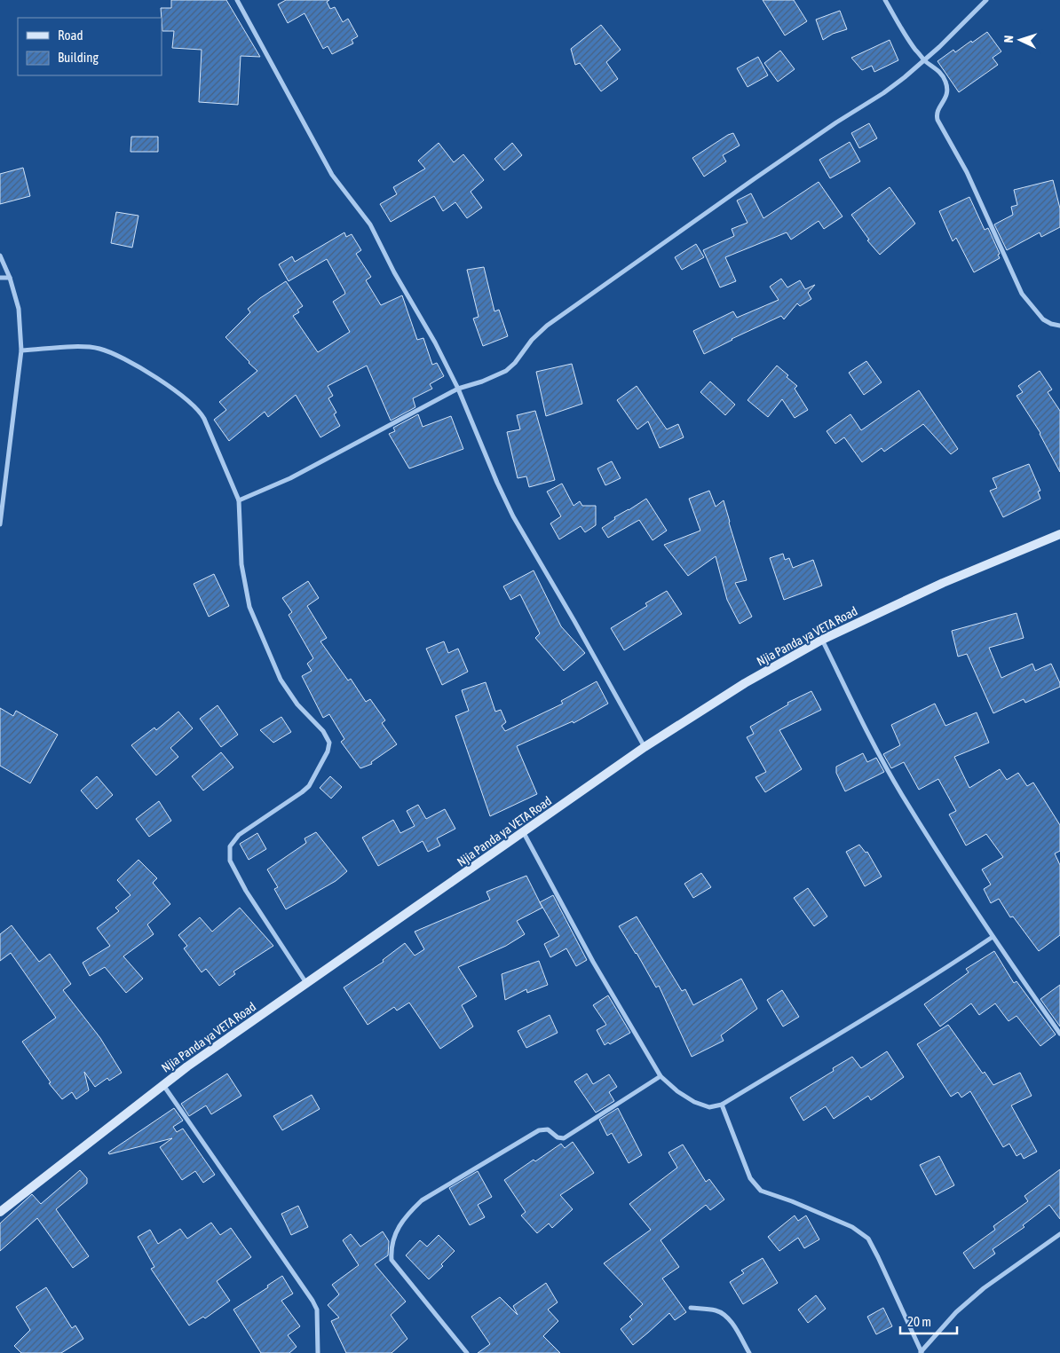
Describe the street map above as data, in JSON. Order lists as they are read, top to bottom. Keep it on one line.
{"streets":{"street":["Njia Panda ya VETA Road"]},"legend":["Road","Building"],"scale_bar":"20 m","north":"left"}
